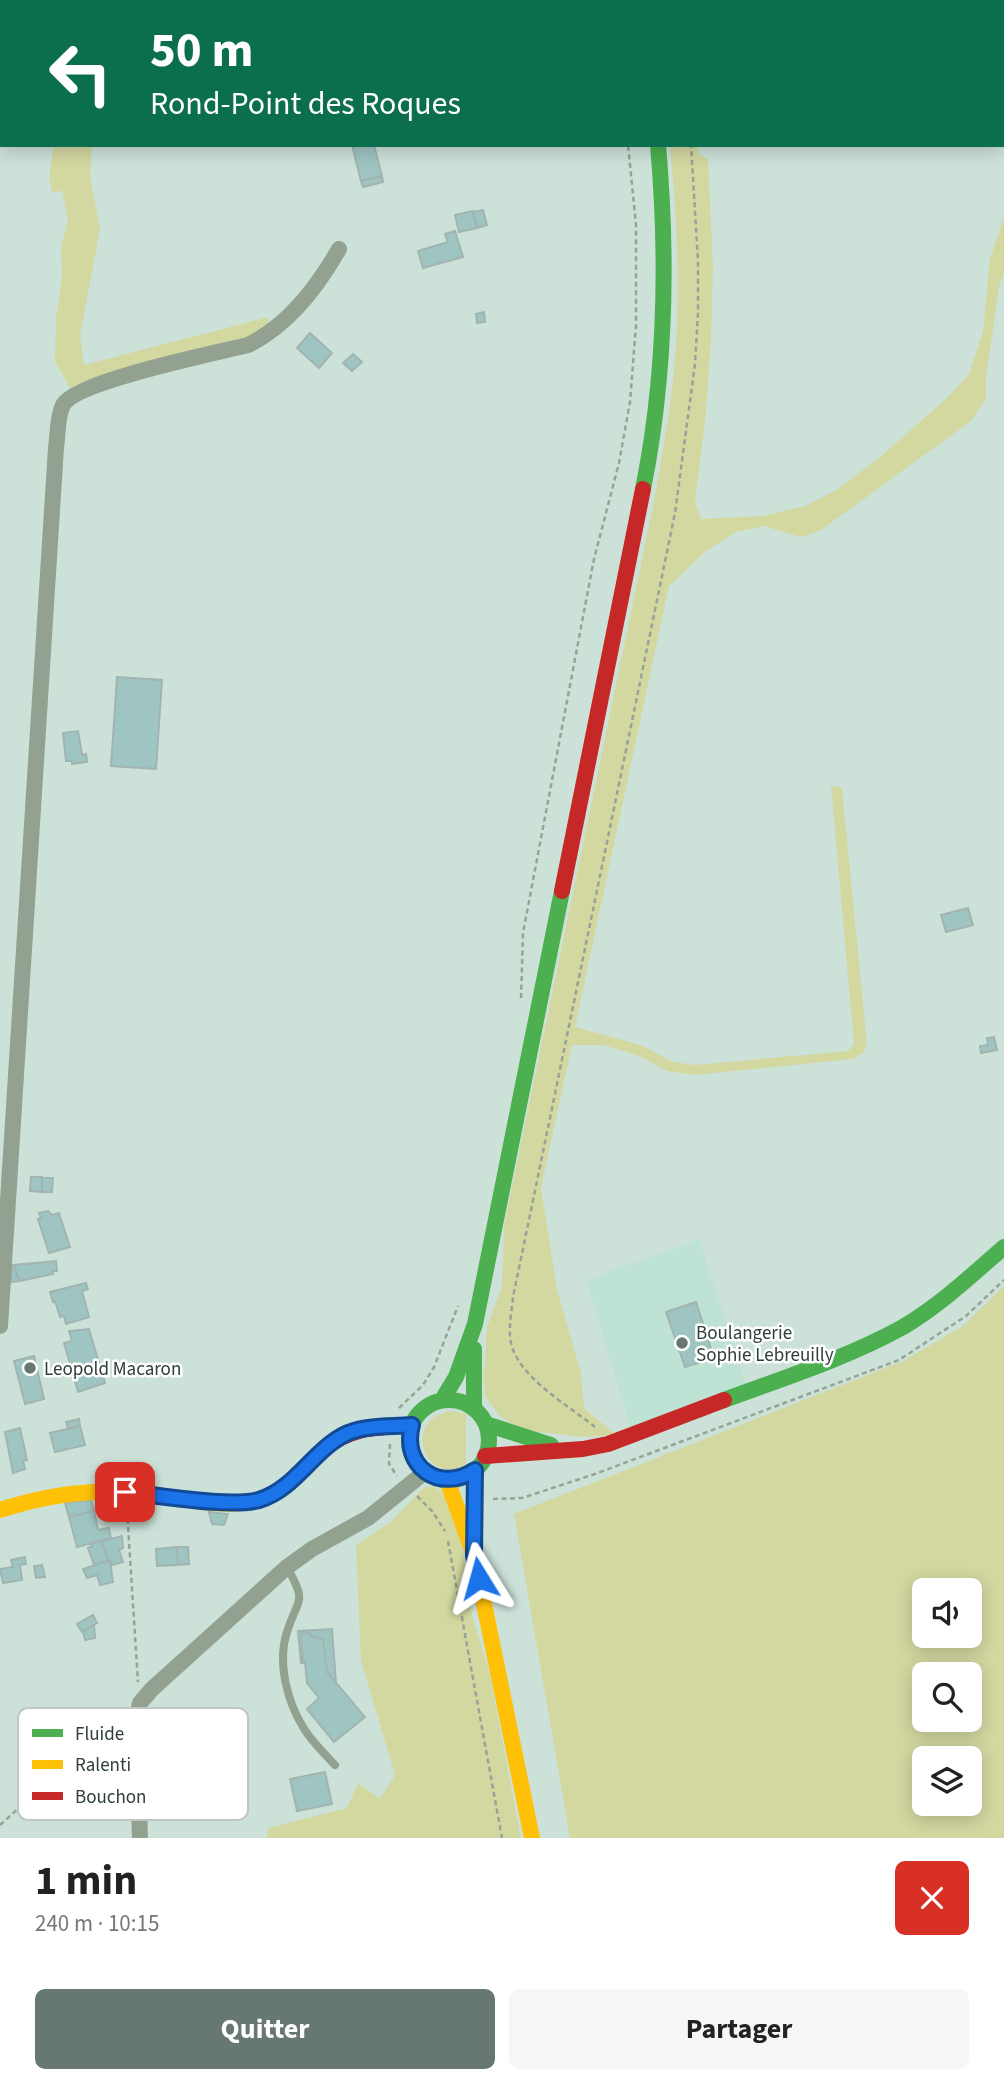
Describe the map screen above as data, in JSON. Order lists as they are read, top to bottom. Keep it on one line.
{"places":["Boulangerie Sophie Lebreuilly","Leopold Macaron"],"legend":["Fluide","Ralenti","Bouchon"],"page":{"turn":["50 m","Rond-Point des Roques"],"heading":["1 min","240 m · 10:15"],"buttons":["Quitter","Partager"]}}
